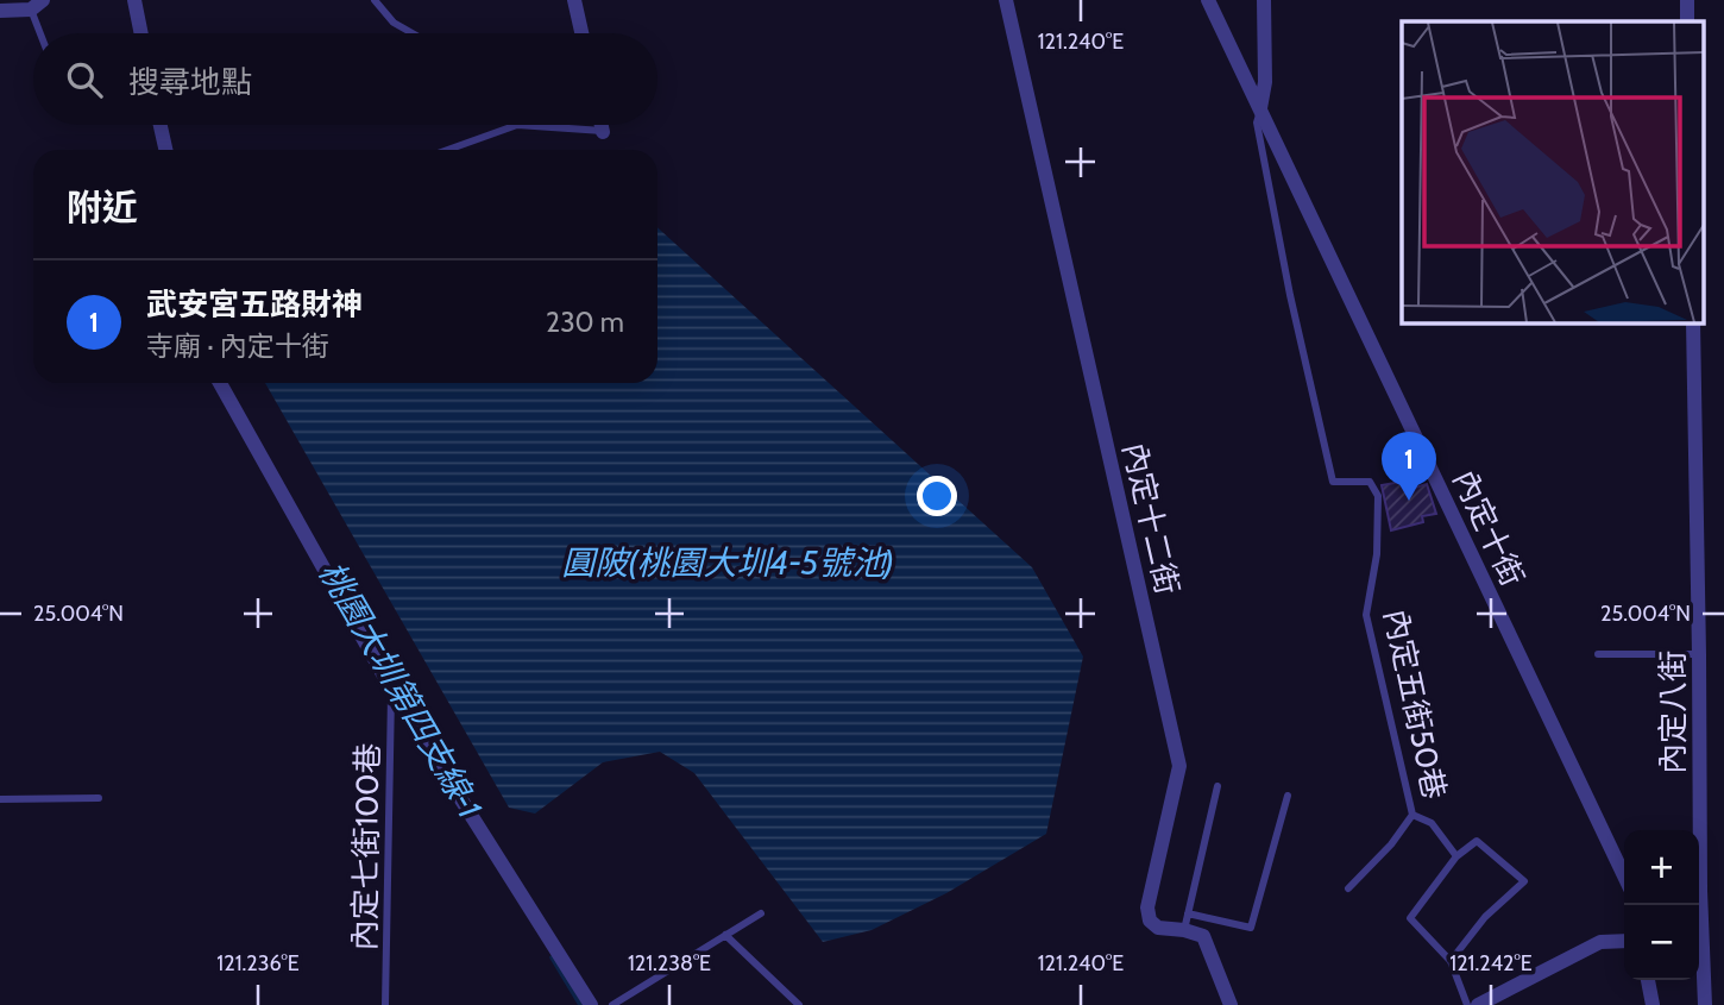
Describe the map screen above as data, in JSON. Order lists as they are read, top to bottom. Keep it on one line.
{"streets":{"street":["內定十二街","內定十街","內定八街"],"lane":["內定五街50巷","內定七街100巷"]},"crossings":[["內定十街","內定五街50巷"]],"water":["圓陂(桃園大圳4-5號池)","桃園大圳第四支線-1"],"page":{"search":"搜尋地點","heading":"附近","list":[{"mark":"1","name":"武安宮五路財神","note":"寺廟 · 內定十街","value":"230 m"}],"pins":"1","map_buttons":["+","−"]},"coordinates":["121.240°E","25.004°N","121.236°E","121.238°E","121.242°E"]}
